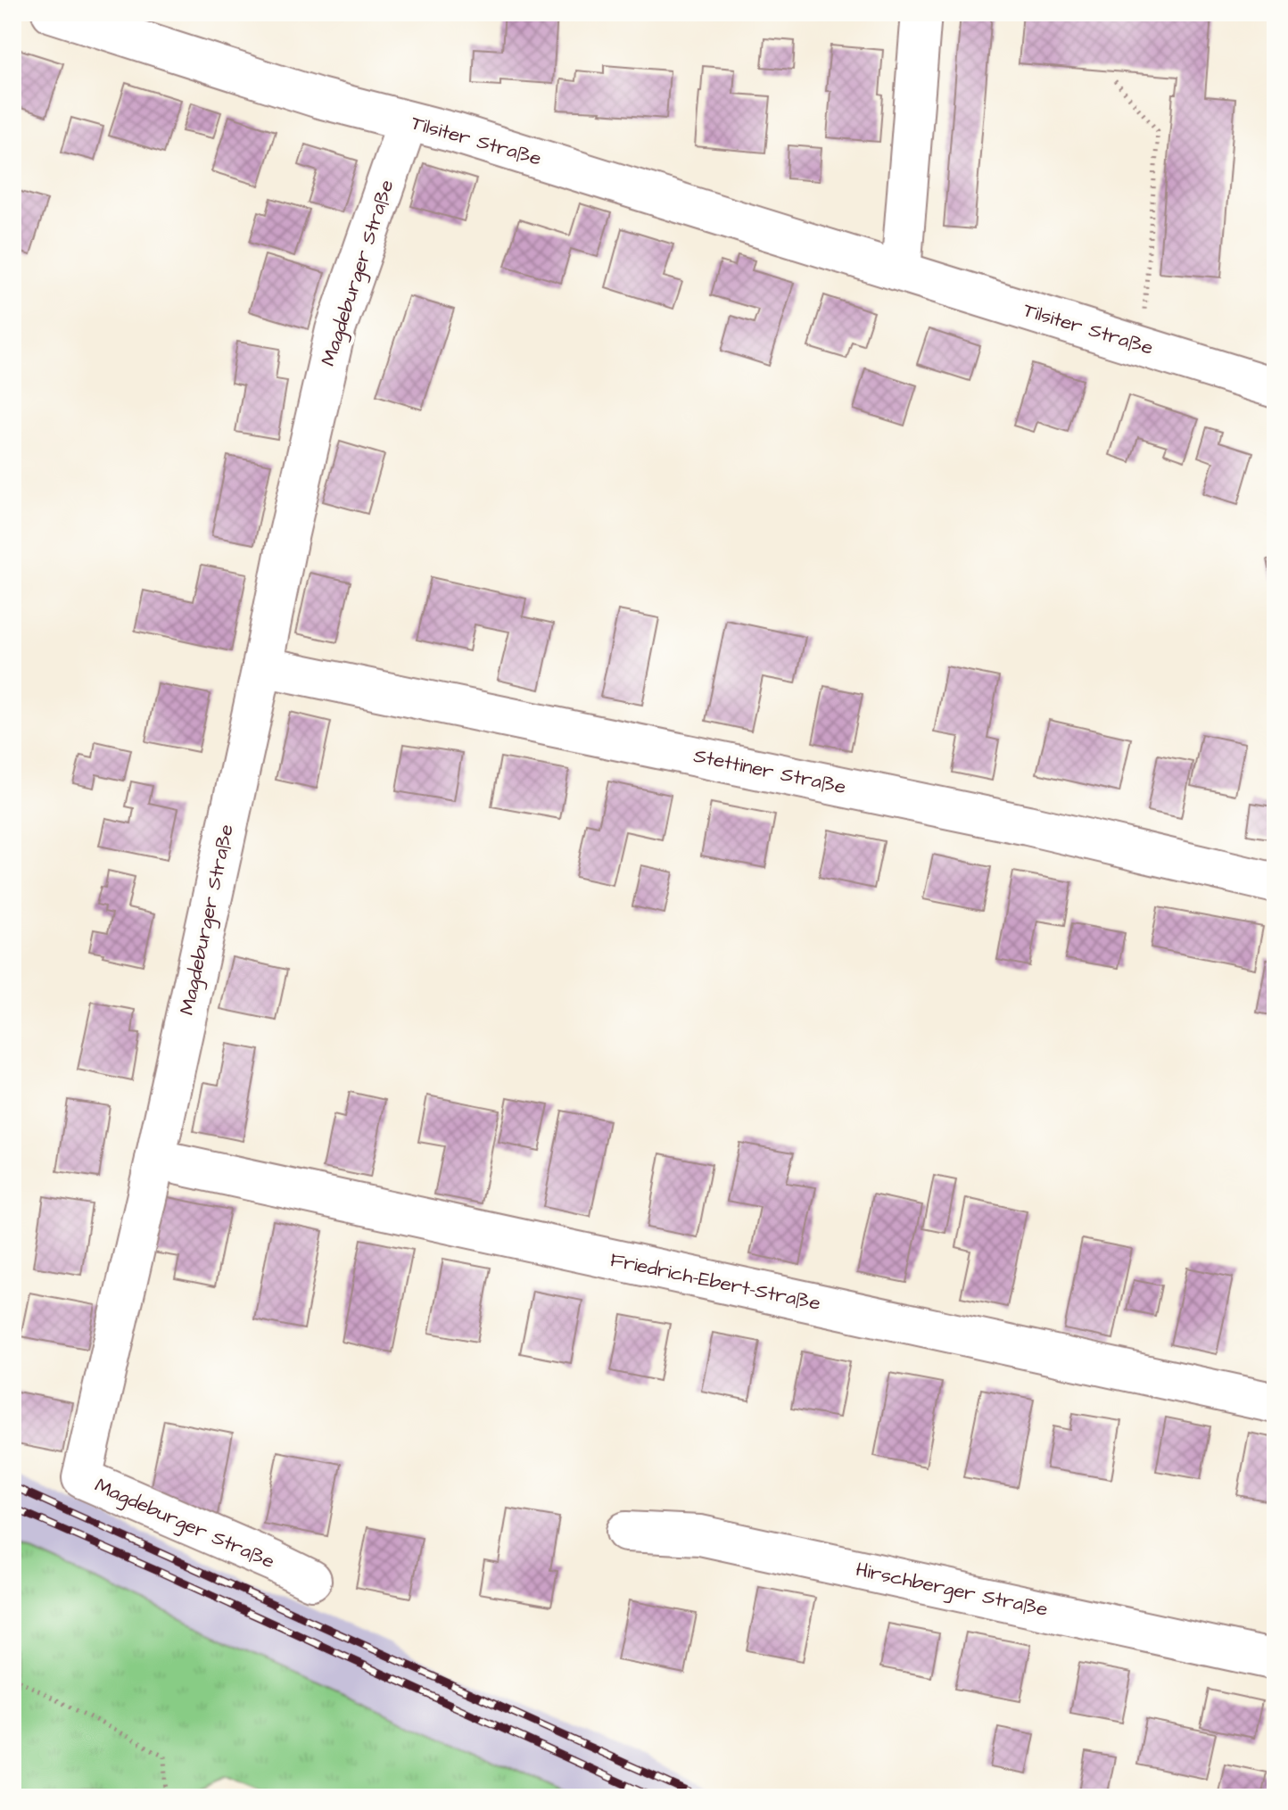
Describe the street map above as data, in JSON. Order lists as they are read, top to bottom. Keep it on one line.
{"streets":{"street":["Tilsiter Straße","Magdeburger Straße","Stettiner Straße","Friedrich-Ebert-Straße","Hirschberger Straße"]},"crossings":[["Tilsiter Straße","Magdeburger Straße"],["Magdeburger Straße","Stettiner Straße"],["Magdeburger Straße","Friedrich-Ebert-Straße"]]}
